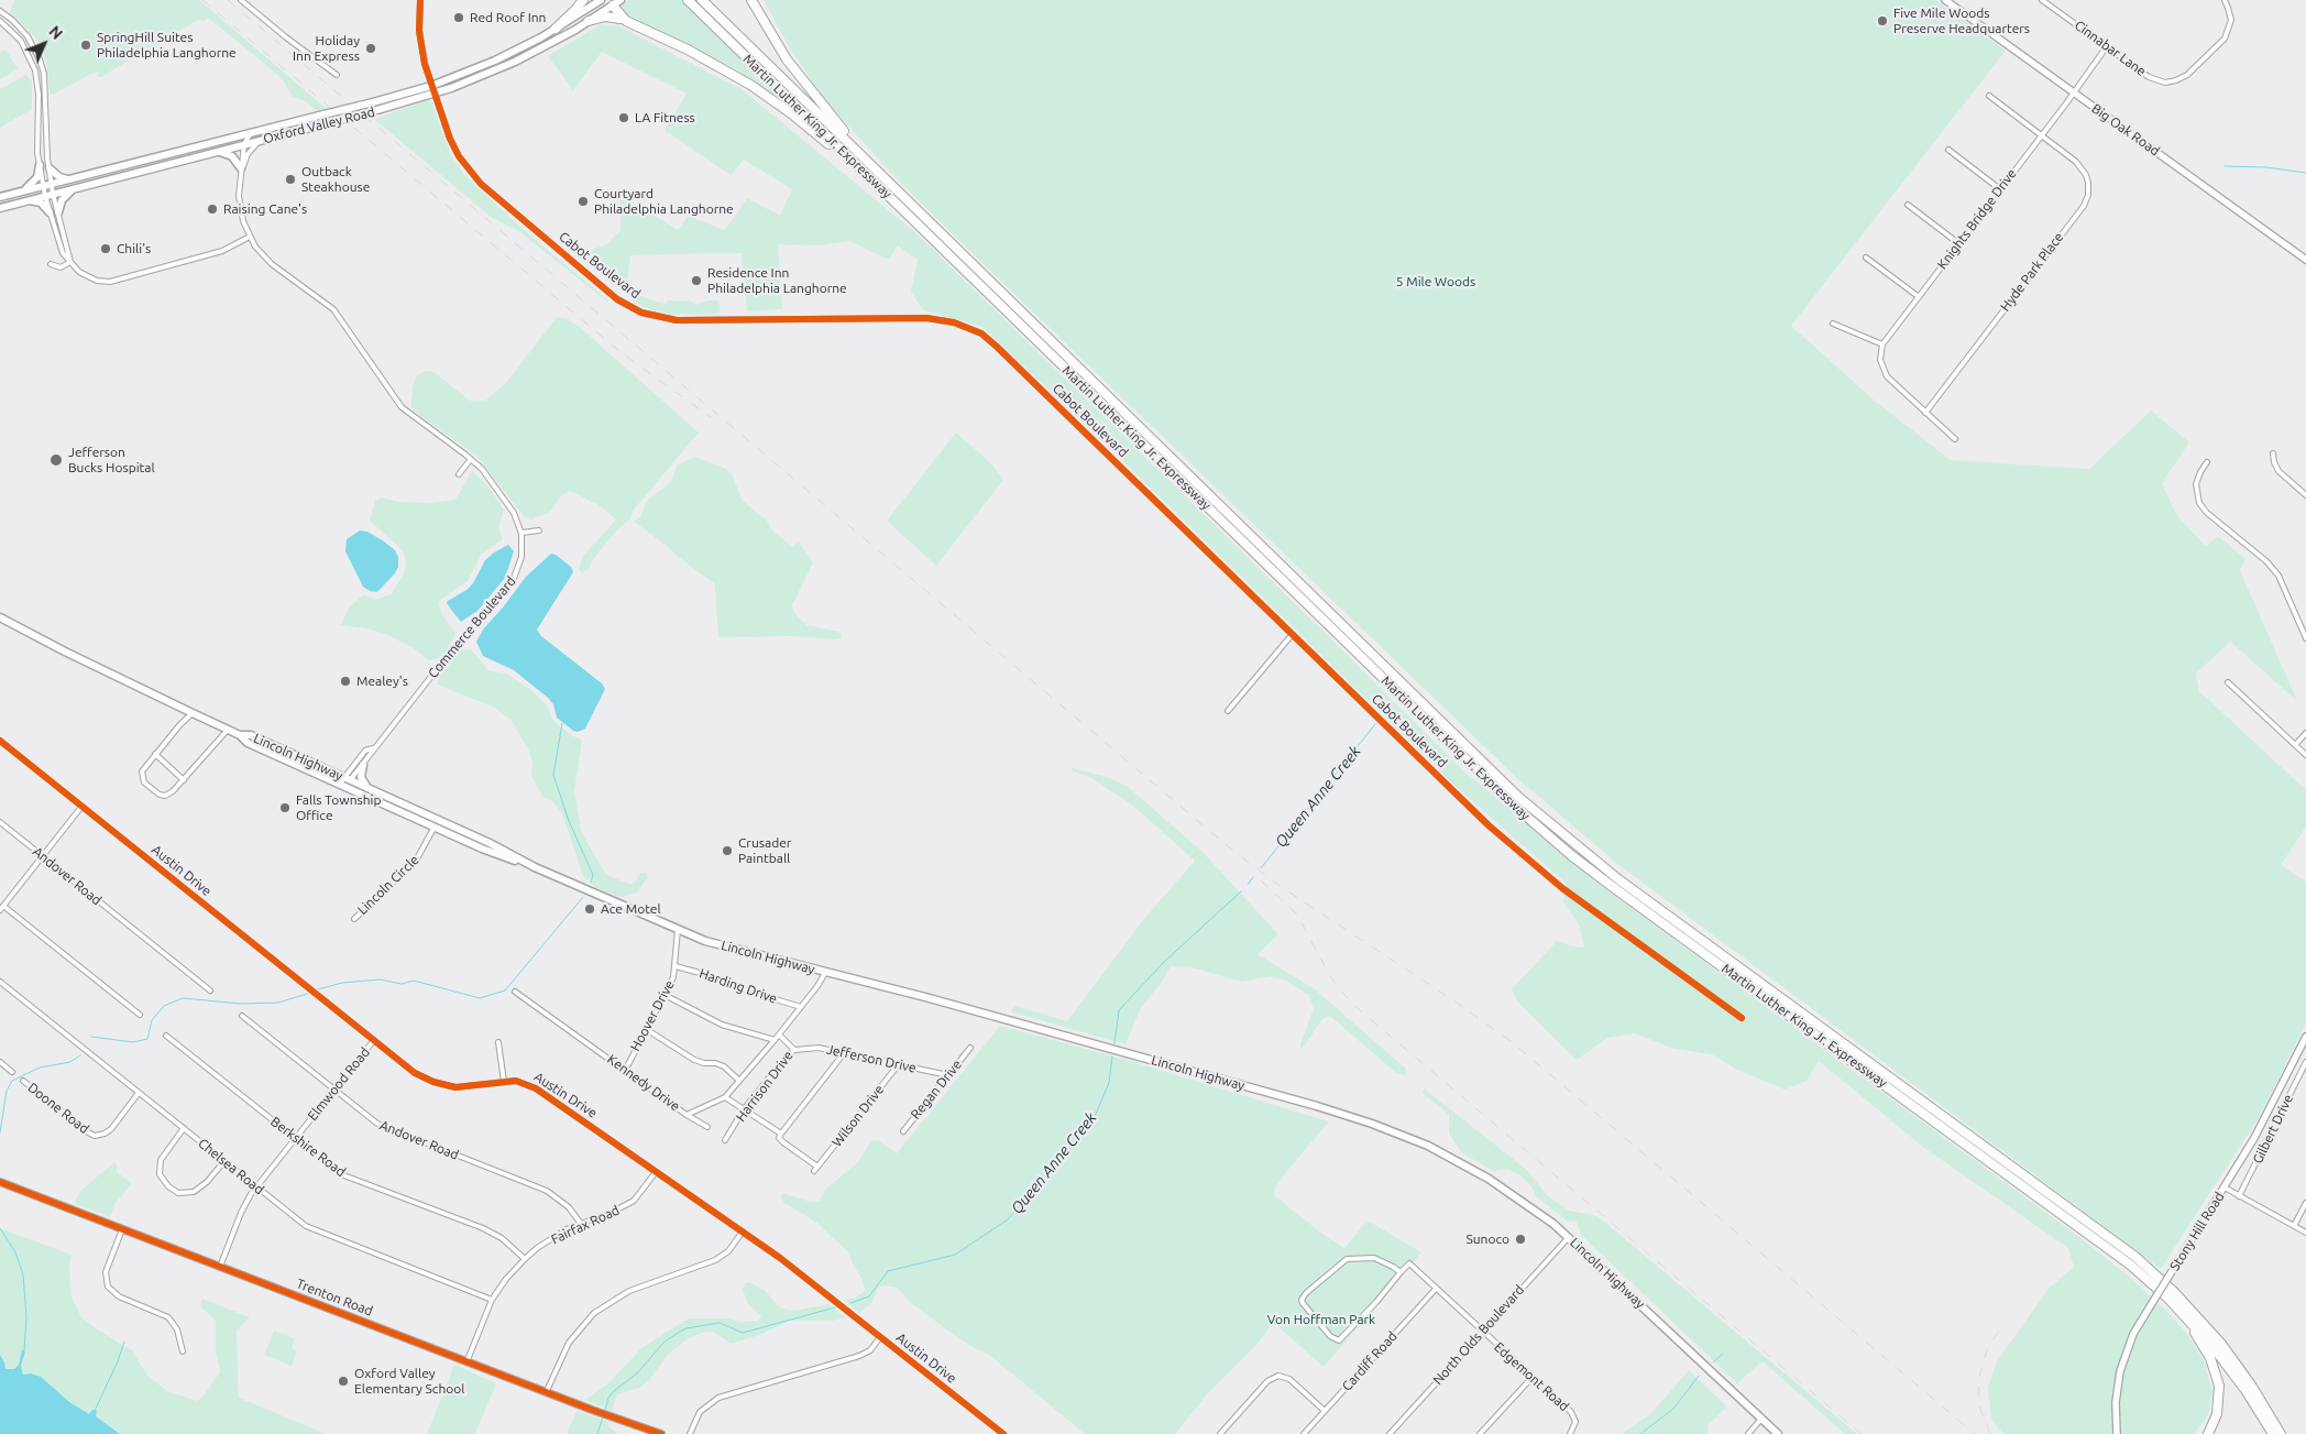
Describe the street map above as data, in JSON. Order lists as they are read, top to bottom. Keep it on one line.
{"streets":{"highway":["Martin Luther King Jr. Expressway"],"main road":["Oxford Valley Road","Lincoln Highway"],"street":["Cinnabar Lane","Big Oak Road","Knights Bridge Drive","Cabot Boulevard","Hyde Park Place","Commerce Boulevard","Austin Drive","Andover Road","Lincoln Circle","Harding Drive","Hoover Drive","Jefferson Drive","Kennedy Drive","Elmwood Road","Harrison Drive","Regan Drive","Doone Road","Wilson Drive","Gilbert Drive","Berkshire Road","Chelsea Road","Fairfax Road","Stony Hill Road","Trenton Road","North Olds Boulevard","Cardiff Road","Edgemont Road"]},"crossings":[["Cinnabar Lane","Knights Bridge Drive"],["Oxford Valley Road","Cabot Boulevard"],["Oxford Valley Road","Commerce Boulevard"],["Big Oak Road","Knights Bridge Drive"],["Knights Bridge Drive","Hyde Park Place"],["Commerce Boulevard","Lincoln Highway"],["Lincoln Highway","Lincoln Circle"],["Lincoln Highway","Hoover Drive"],["Lincoln Highway","Kennedy Drive"],["Lincoln Highway","North Olds Boulevard"],["Austin Drive","Elmwood Road"],["Austin Drive","Fairfax Road"],["Andover Road","Elmwood Road"],["Andover Road","Fairfax Road"],["Harding Drive","Hoover Drive"],["Harding Drive","Kennedy Drive"],["Hoover Drive","Kennedy Drive"],["Jefferson Drive","Harrison Drive"],["Jefferson Drive","Regan Drive"],["Jefferson Drive","Wilson Drive"],["Kennedy Drive","Harrison Drive"],["Kennedy Drive","Wilson Drive"],["Elmwood Road","Berkshire Road"],["Elmwood Road","Chelsea Road"],["Elmwood Road","Trenton Road"],["Harrison Drive","Wilson Drive"],["Doone Road","Chelsea Road"],["Berkshire Road","Fairfax Road"],["Chelsea Road","Fairfax Road"],["Fairfax Road","Trenton Road"],["North Olds Boulevard","Edgemont Road"],["Cardiff Road","Edgemont Road"]],"water":["Queen Anne Creek"],"parks":["5 Mile Woods","Von Hoffman Park"],"places":["Red Roof Inn","Five Mile Woods Preserve Headquarters","SpringHill Suites Philadelphia Langhorne","Holiday Inn Express","LA Fitness","Outback Steakhouse","Courtyard Philadelphia Langhorne","Raising Cane's","Chili's","Residence Inn Philadelphia Langhorne","Jefferson Bucks Hospital","Mealey's","Falls Township Office","Crusader Paintball","Ace Motel","Sunoco","Oxford Valley Elementary School"],"north":"top right"}
